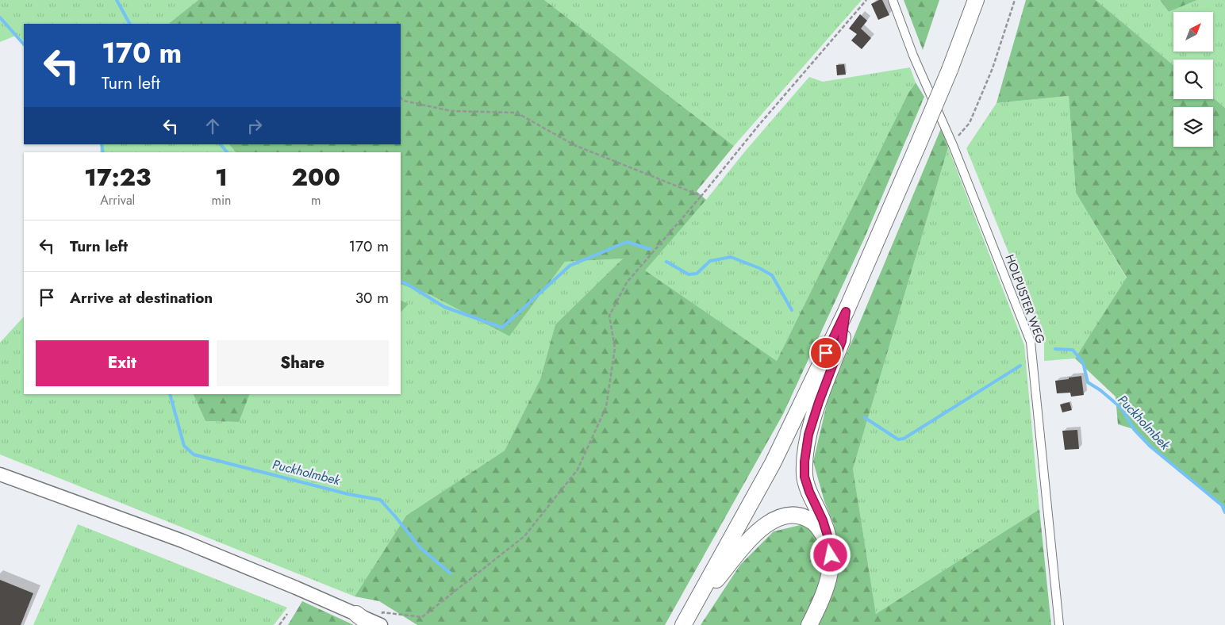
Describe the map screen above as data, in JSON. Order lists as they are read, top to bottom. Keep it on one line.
{"streets":{"street":["HOLPUSTER WEG"]},"water":["Puckholmbek"],"north":"top right","page":{"turn":["170 m","Turn left"],"eta":["17:23","Arrival","1","min","200","m"],"list":[{"name":"Turn left","value":"170 m"},{"name":"Arrive at destination","value":"30 m"}],"buttons":["Exit","Share"]}}
